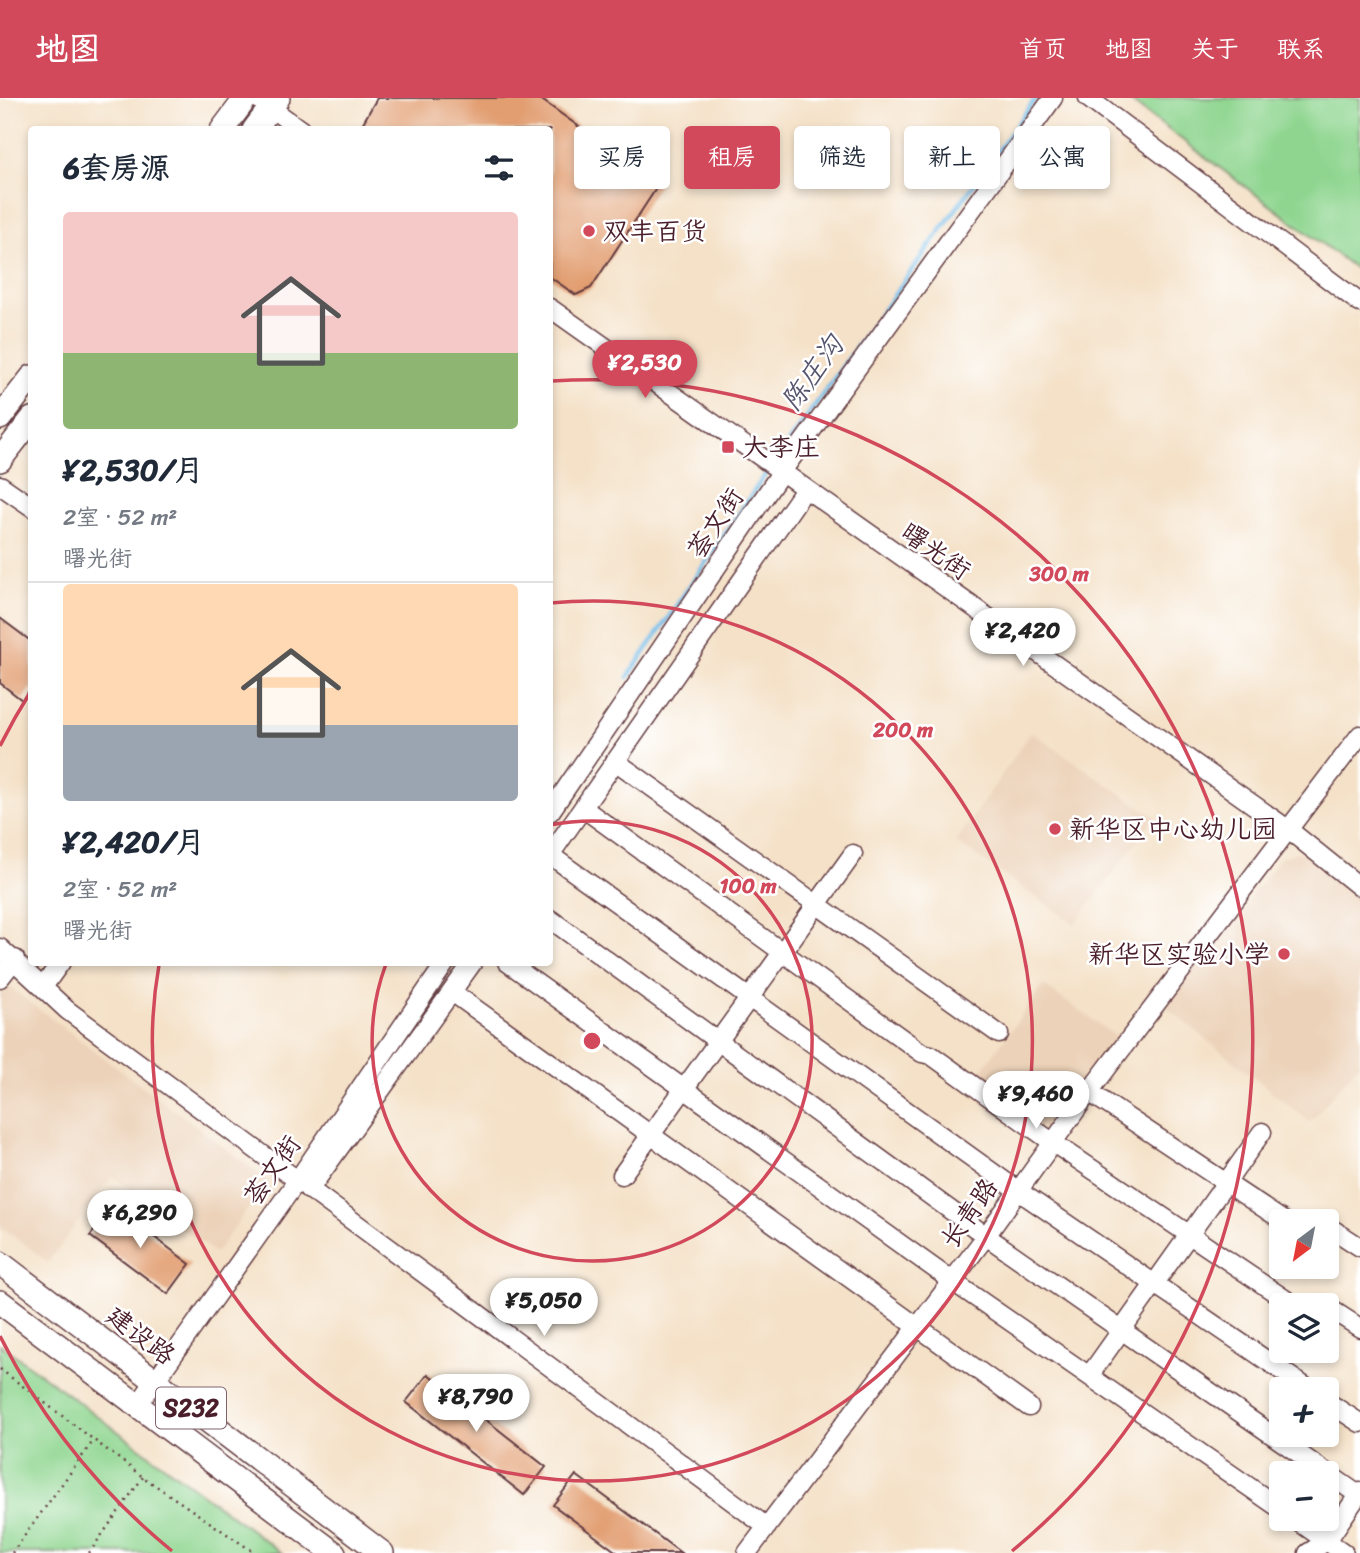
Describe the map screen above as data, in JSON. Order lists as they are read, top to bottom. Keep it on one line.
{"streets":{"main road":["建设路","S232"],"street":["荟文街","曙光街","长青路"]},"crossings":[["荟文街","曙光街"],["荟文街","建设路"],["荟文街","S232"],["曙光街","长青路"]],"water":["陈庄沟"],"places":{"other":["双丰百货","新华区中心幼儿园","新华区实验小学"],"transit":["大李庄"]},"north":"bottom left","page":{"header":"地图","nav":["首页","地图","关于","联系"],"chip":["买房","租房","筛选","新上","公寓"],"heading":"6套房源","list":[{"name":"¥2,530/月","note":"2室 · 52 m² · 曙光街"},{"name":"¥2,420/月","note":"2室 · 52 m² · 曙光街"}],"price":["¥2,530","¥2,420","¥9,460","¥6,290","¥5,050","¥8,790"],"map_buttons":["+","−"]},"rings":["300 m","200 m","100 m"]}
